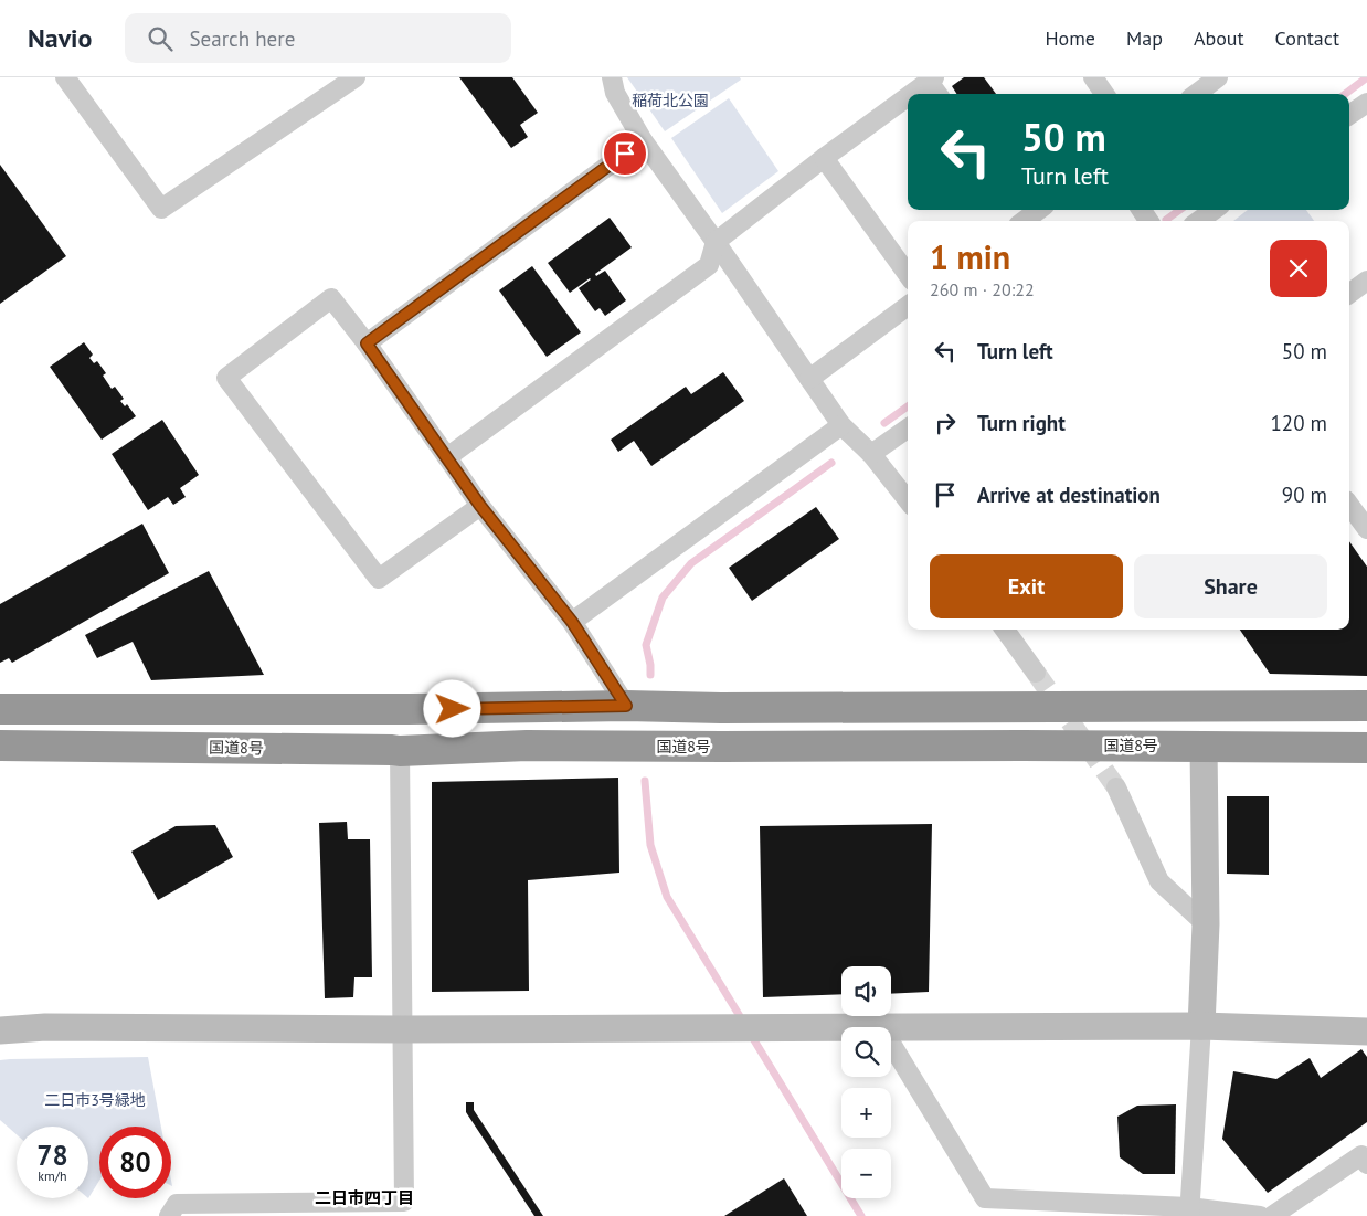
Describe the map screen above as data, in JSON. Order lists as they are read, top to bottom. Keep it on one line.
{"streets":{"highway":["国道8号"]},"districts":["二日市四丁目"],"parks":["稲荷北公園","二日市3号緑地"],"page":{"header":"Navio","search":"Search here","nav":["Home","Map","About","Contact"],"turn":["50 m","Turn left"],"heading":["1 min","260 m · 20:22"],"list":[{"name":"Turn left","value":"50 m"},{"name":"Turn right","value":"120 m"},{"name":"Arrive at destination","value":"90 m"}],"buttons":["Exit","Share"],"map_buttons":["+","−"],"speed":"78 km/h","limit":"80"}}
